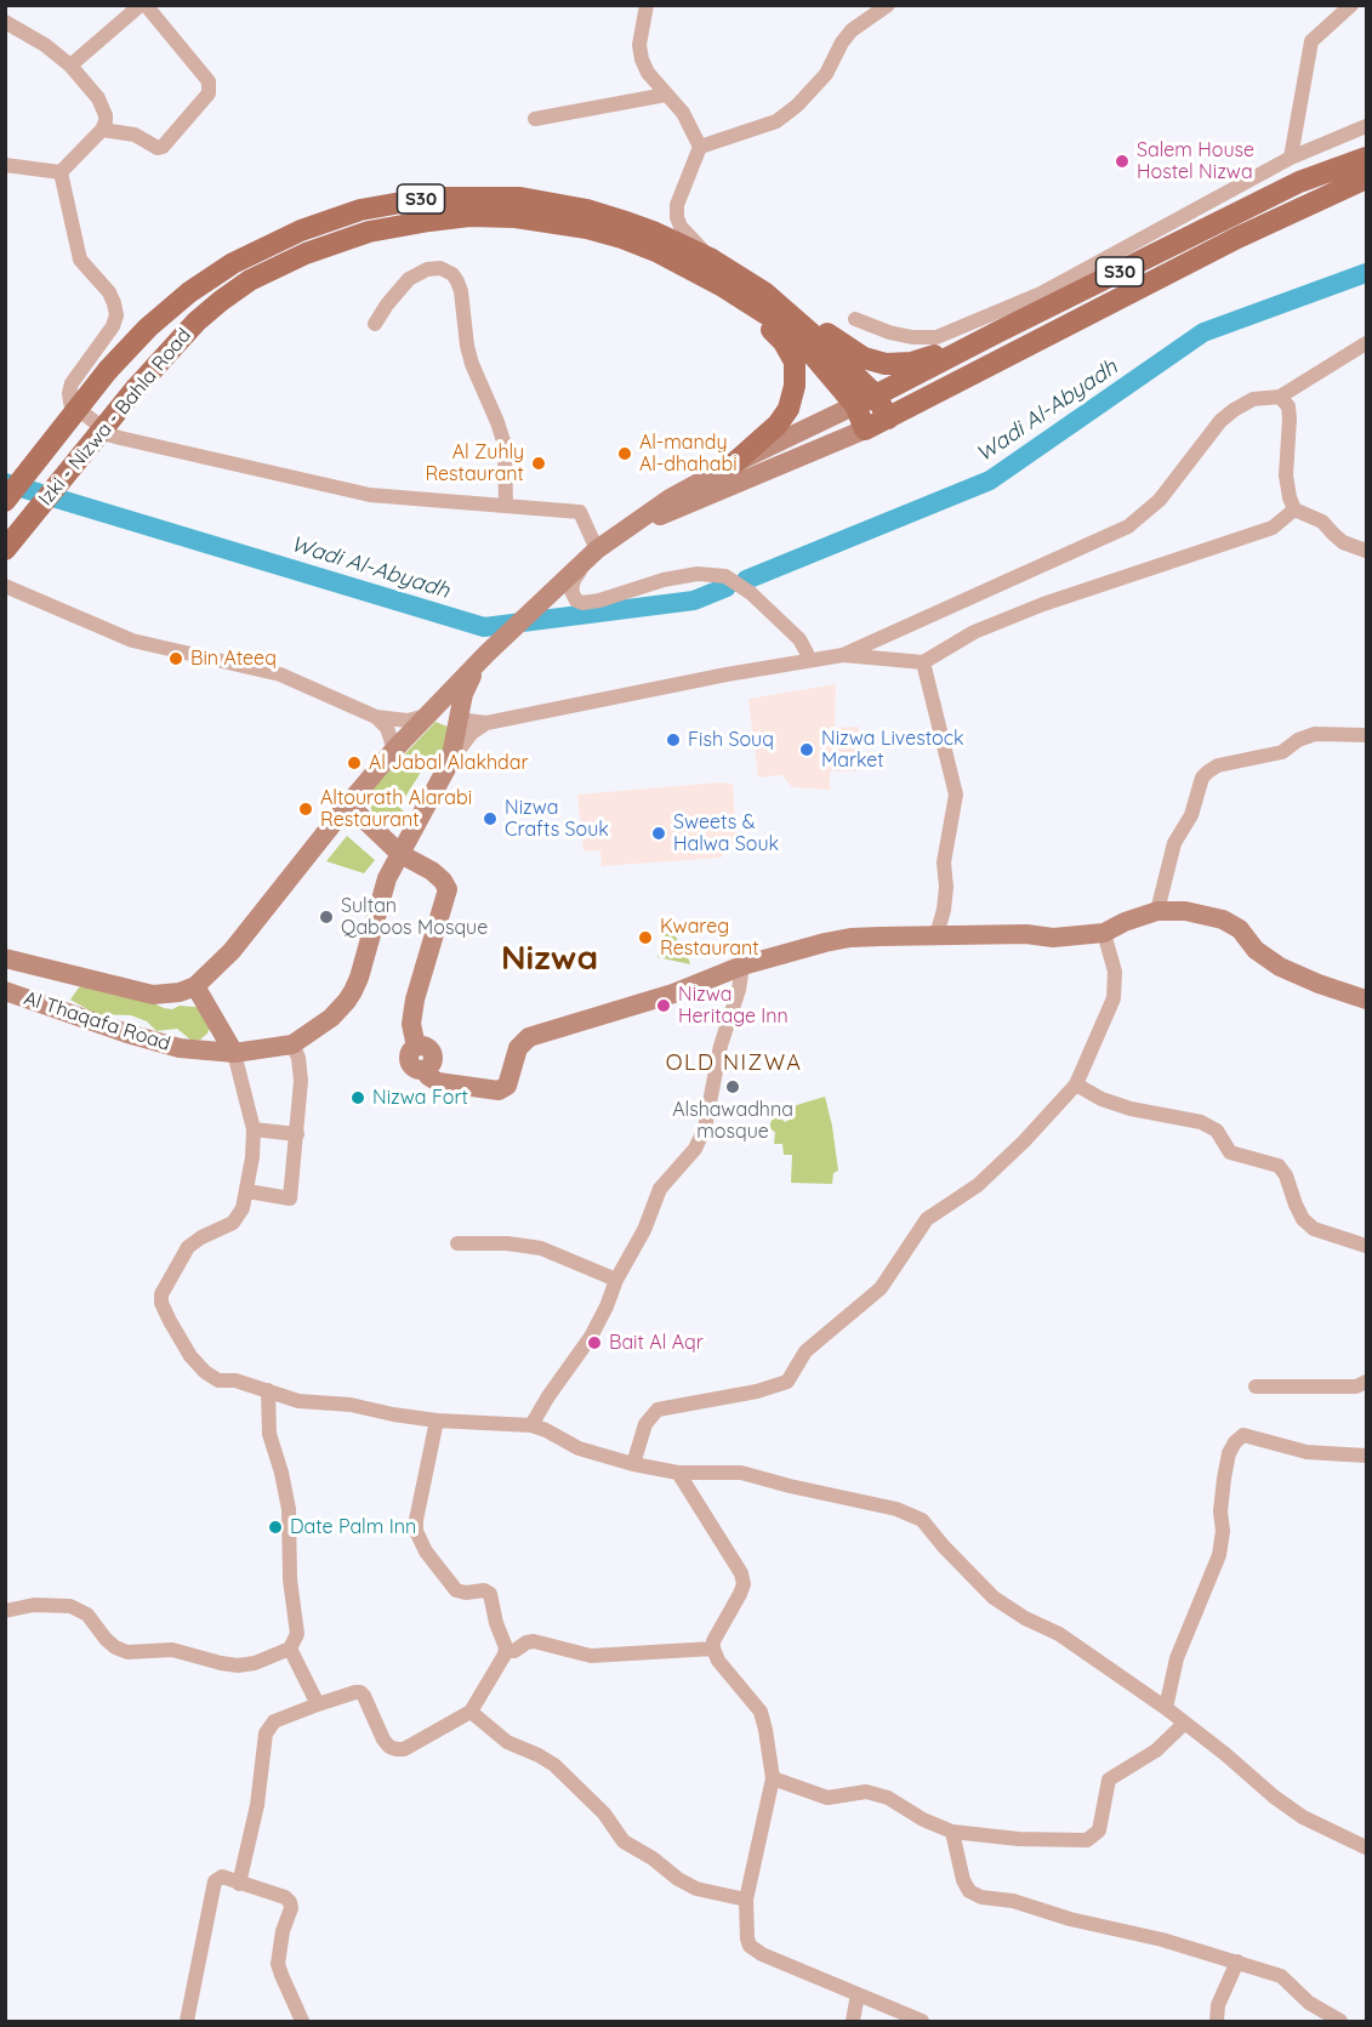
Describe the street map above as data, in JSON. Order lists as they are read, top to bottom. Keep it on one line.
{"streets":{"main road":["S30","Izki - Nizwa - Bahla Road"],"street":["Al Thaqafa Road"]},"crossings":[["S30","Izki - Nizwa - Bahla Road"]],"districts":["Nizwa","OLD NIZWA"],"water":["Wadi Al-Abyadh"],"places":["Salem House Hostel Nizwa","Al-mandy Al-dhahabi","Al Zuhly Restaurant","Bin Ateeq","Fish Souq","Nizwa Livestock Market","Al Jabal Alakhdar","Altourath Alarabi Restaurant","Nizwa Crafts Souk","Sweets & Halwa Souk","Sultan Qaboos Mosque","Kwareg Restaurant","Nizwa Heritage Inn","Alshawadhna mosque","Nizwa Fort","Bait Al Aqr","Date Palm Inn"]}
